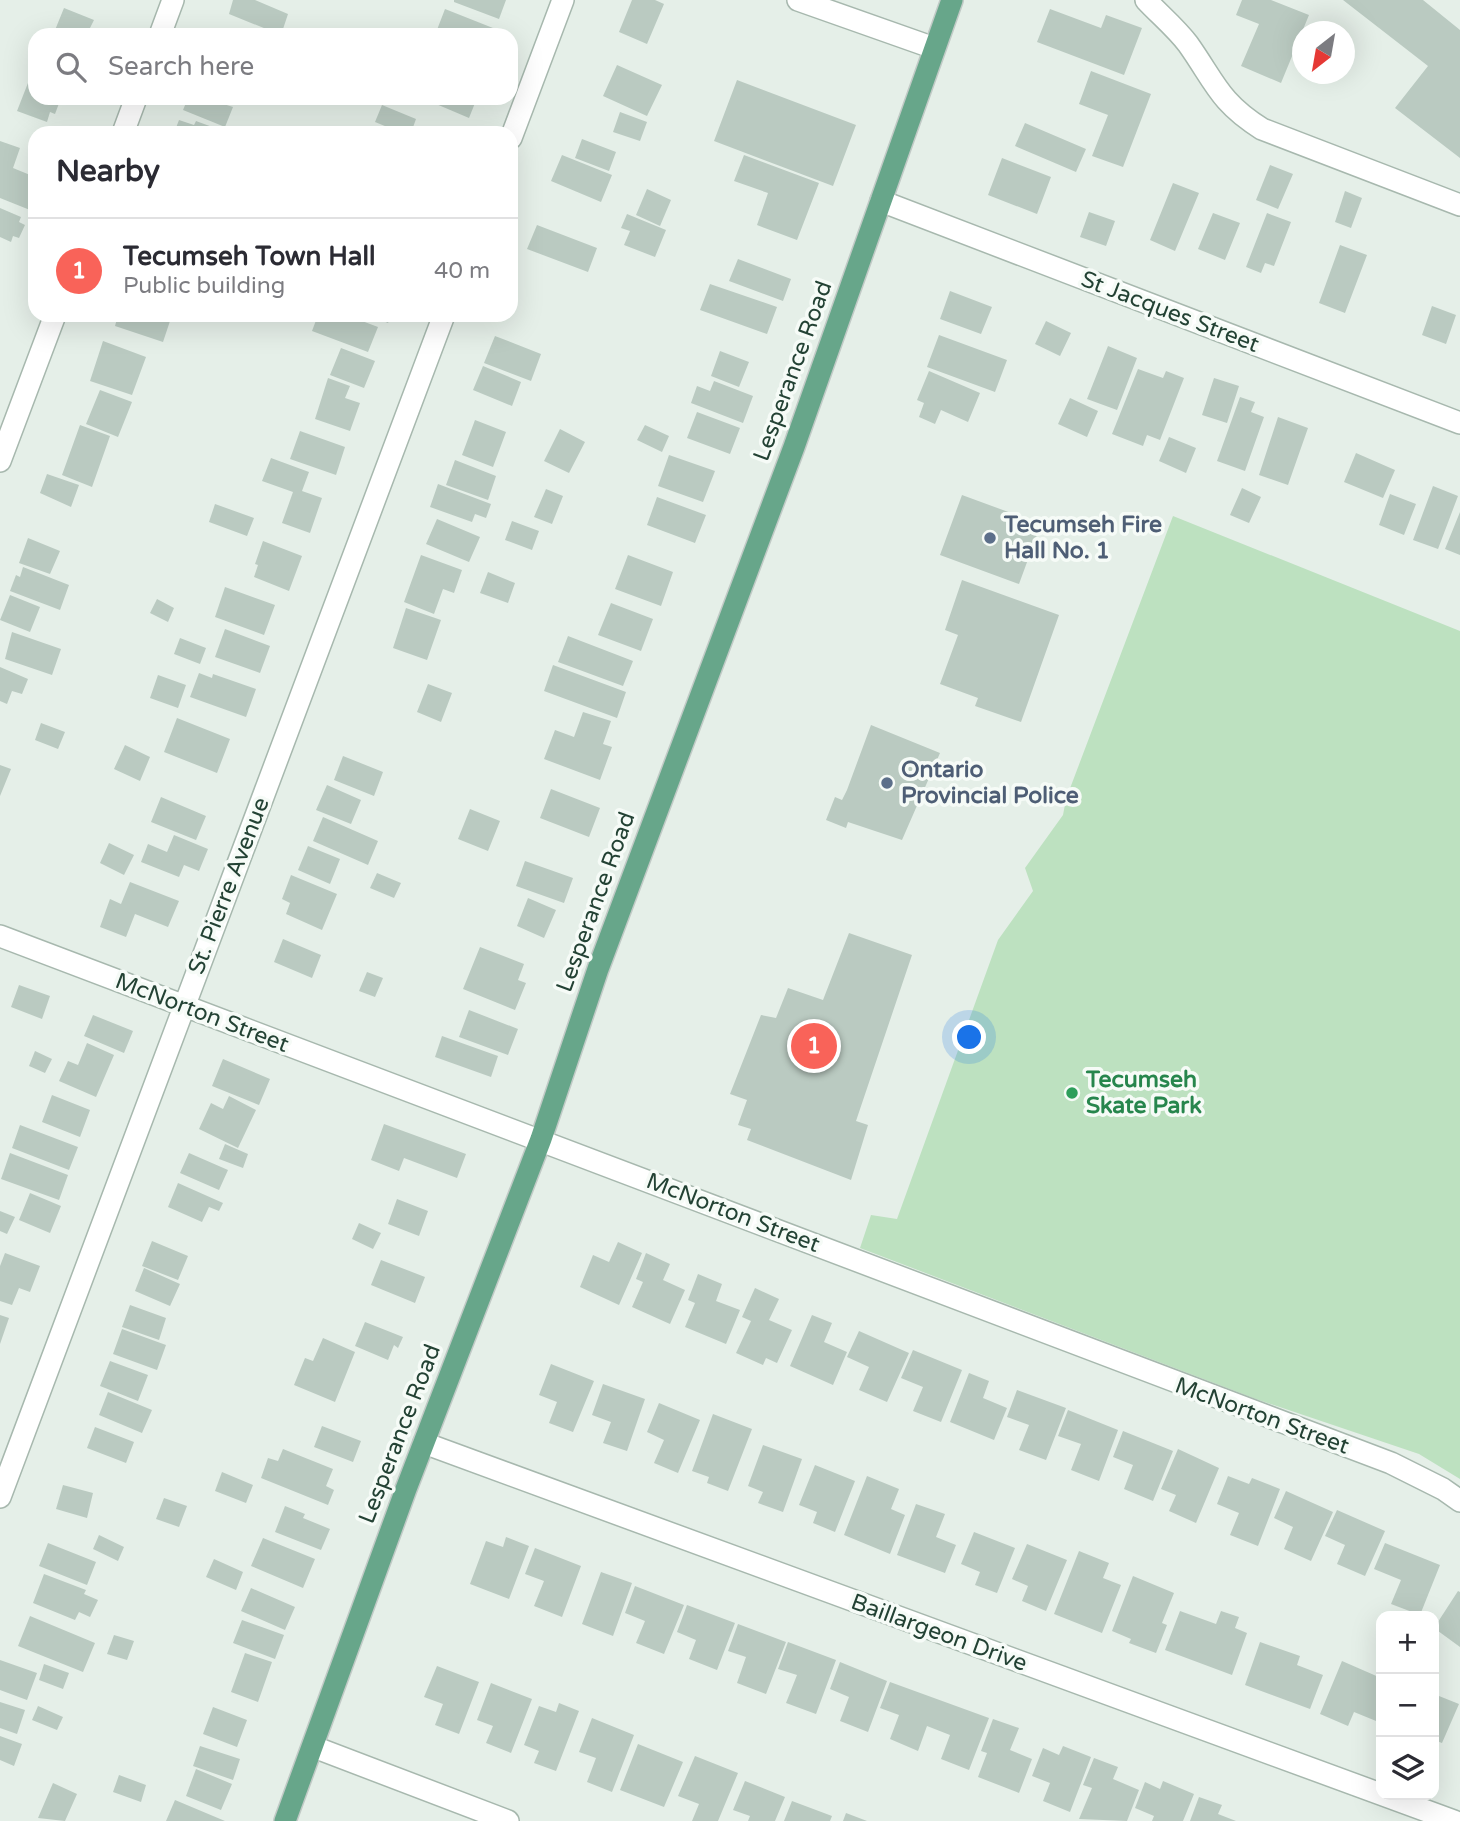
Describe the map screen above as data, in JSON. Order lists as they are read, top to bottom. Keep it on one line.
{"streets":{"main road":["Lesperance Road"],"street":["St Jacques Street","St. Pierre Avenue","McNorton Street","Baillargeon Drive"]},"crossings":[["St Jacques Street","Lesperance Road"],["Lesperance Road","McNorton Street"],["Lesperance Road","Baillargeon Drive"],["St. Pierre Avenue","McNorton Street"]],"places":["Tecumseh Fire Hall No. 1","Ontario Provincial Police","Tecumseh Skate Park"],"north":"bottom left","page":{"search":"Search here","heading":"Nearby","list":[{"mark":"1","name":"Tecumseh Town Hall","note":"Public building","value":"40 m"}],"pins":"1","map_buttons":["+","−"]}}
